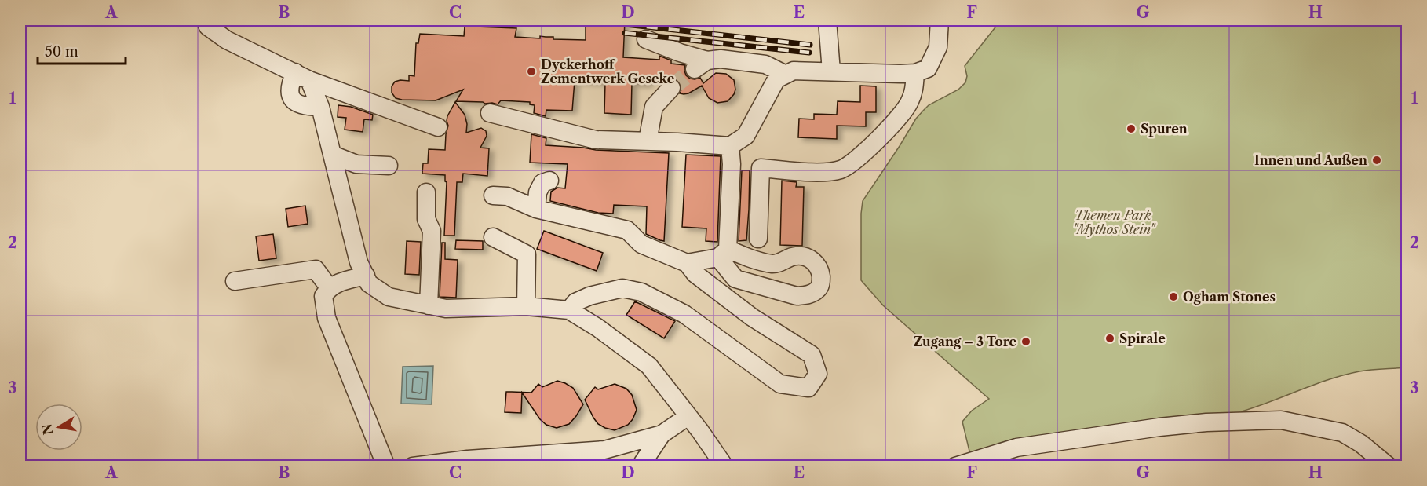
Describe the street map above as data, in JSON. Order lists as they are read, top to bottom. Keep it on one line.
{"parks":["Themen Park \"Mythos Stein\""],"places":["Dyckerhoff Zementwerk Geseke","Spuren","Innen und Außen","Ogham Stones","Spirale","Zugang – 3 Tore"],"scale_bar":"50 m","north":"left","grid":{"columns":["A","B","C","D","E","F","G","H"],"rows":["1","2","3"]}}
